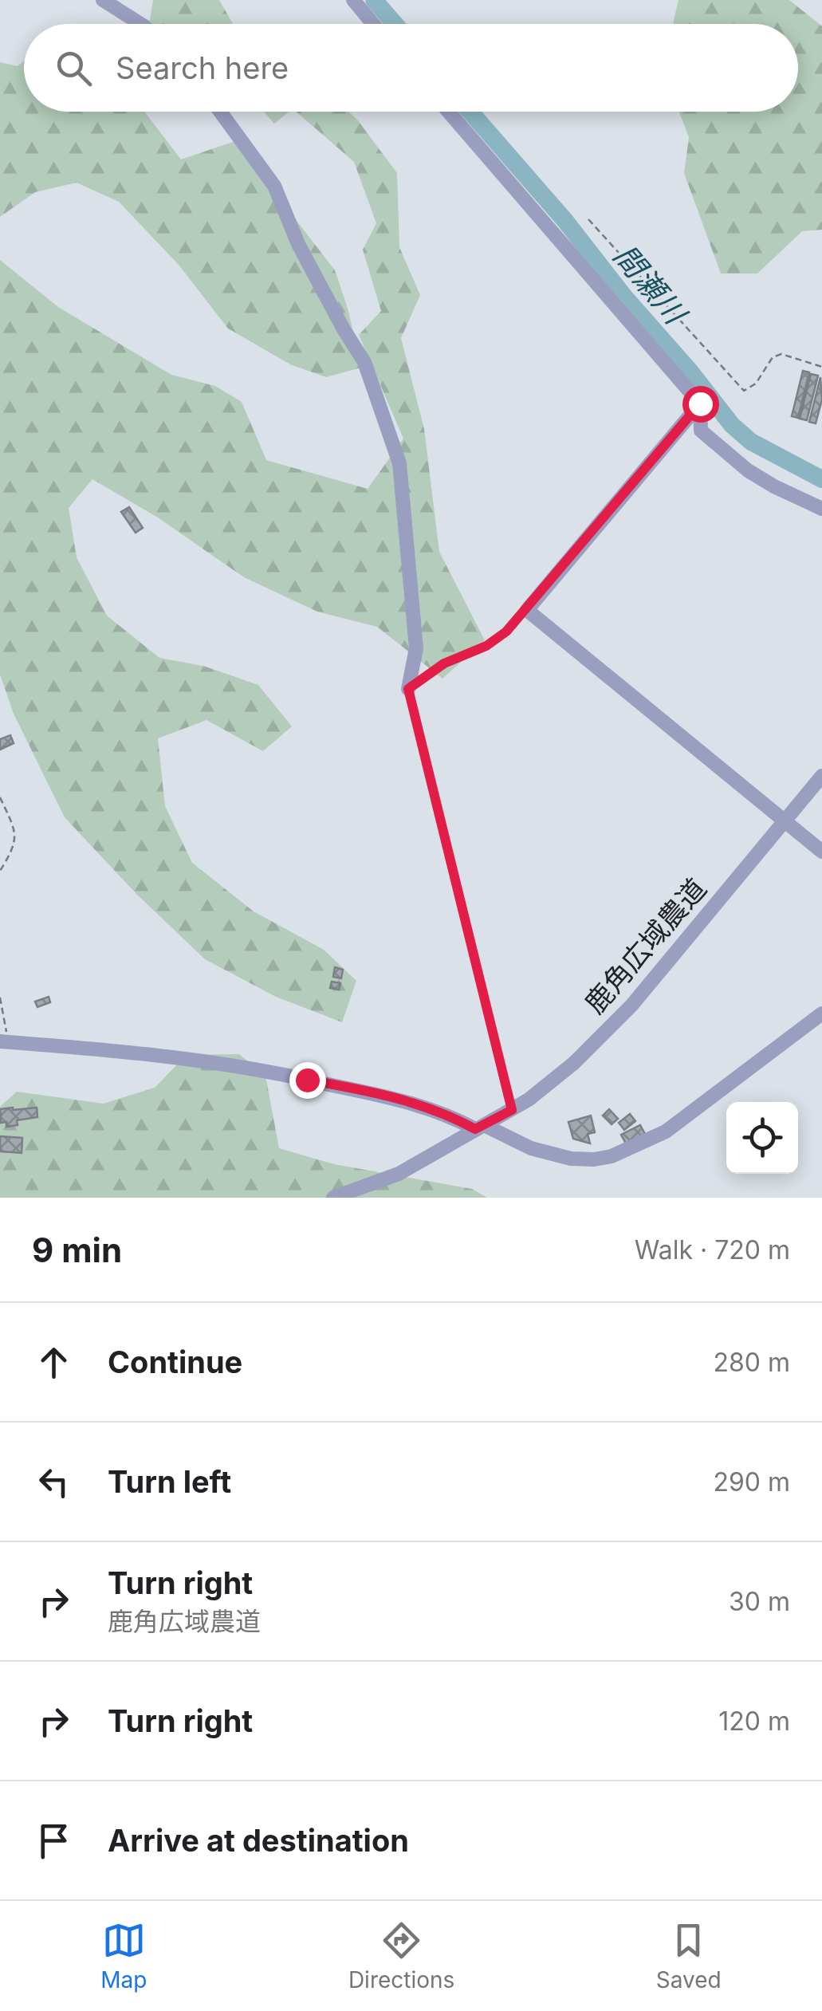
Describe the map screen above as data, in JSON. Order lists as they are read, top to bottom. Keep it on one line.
{"streets":{"street":["鹿角広域農道"]},"water":["間瀬川"],"page":{"search":"Search here","heading":["9 min","Walk · 720 m"],"list":[["Continue","280 m"],["Turn left","290 m"],["Turn right","鹿角広域農道","30 m"],["Turn right","120 m"],"Arrive at destination"],"nav":["Map","Directions","Saved"]}}
